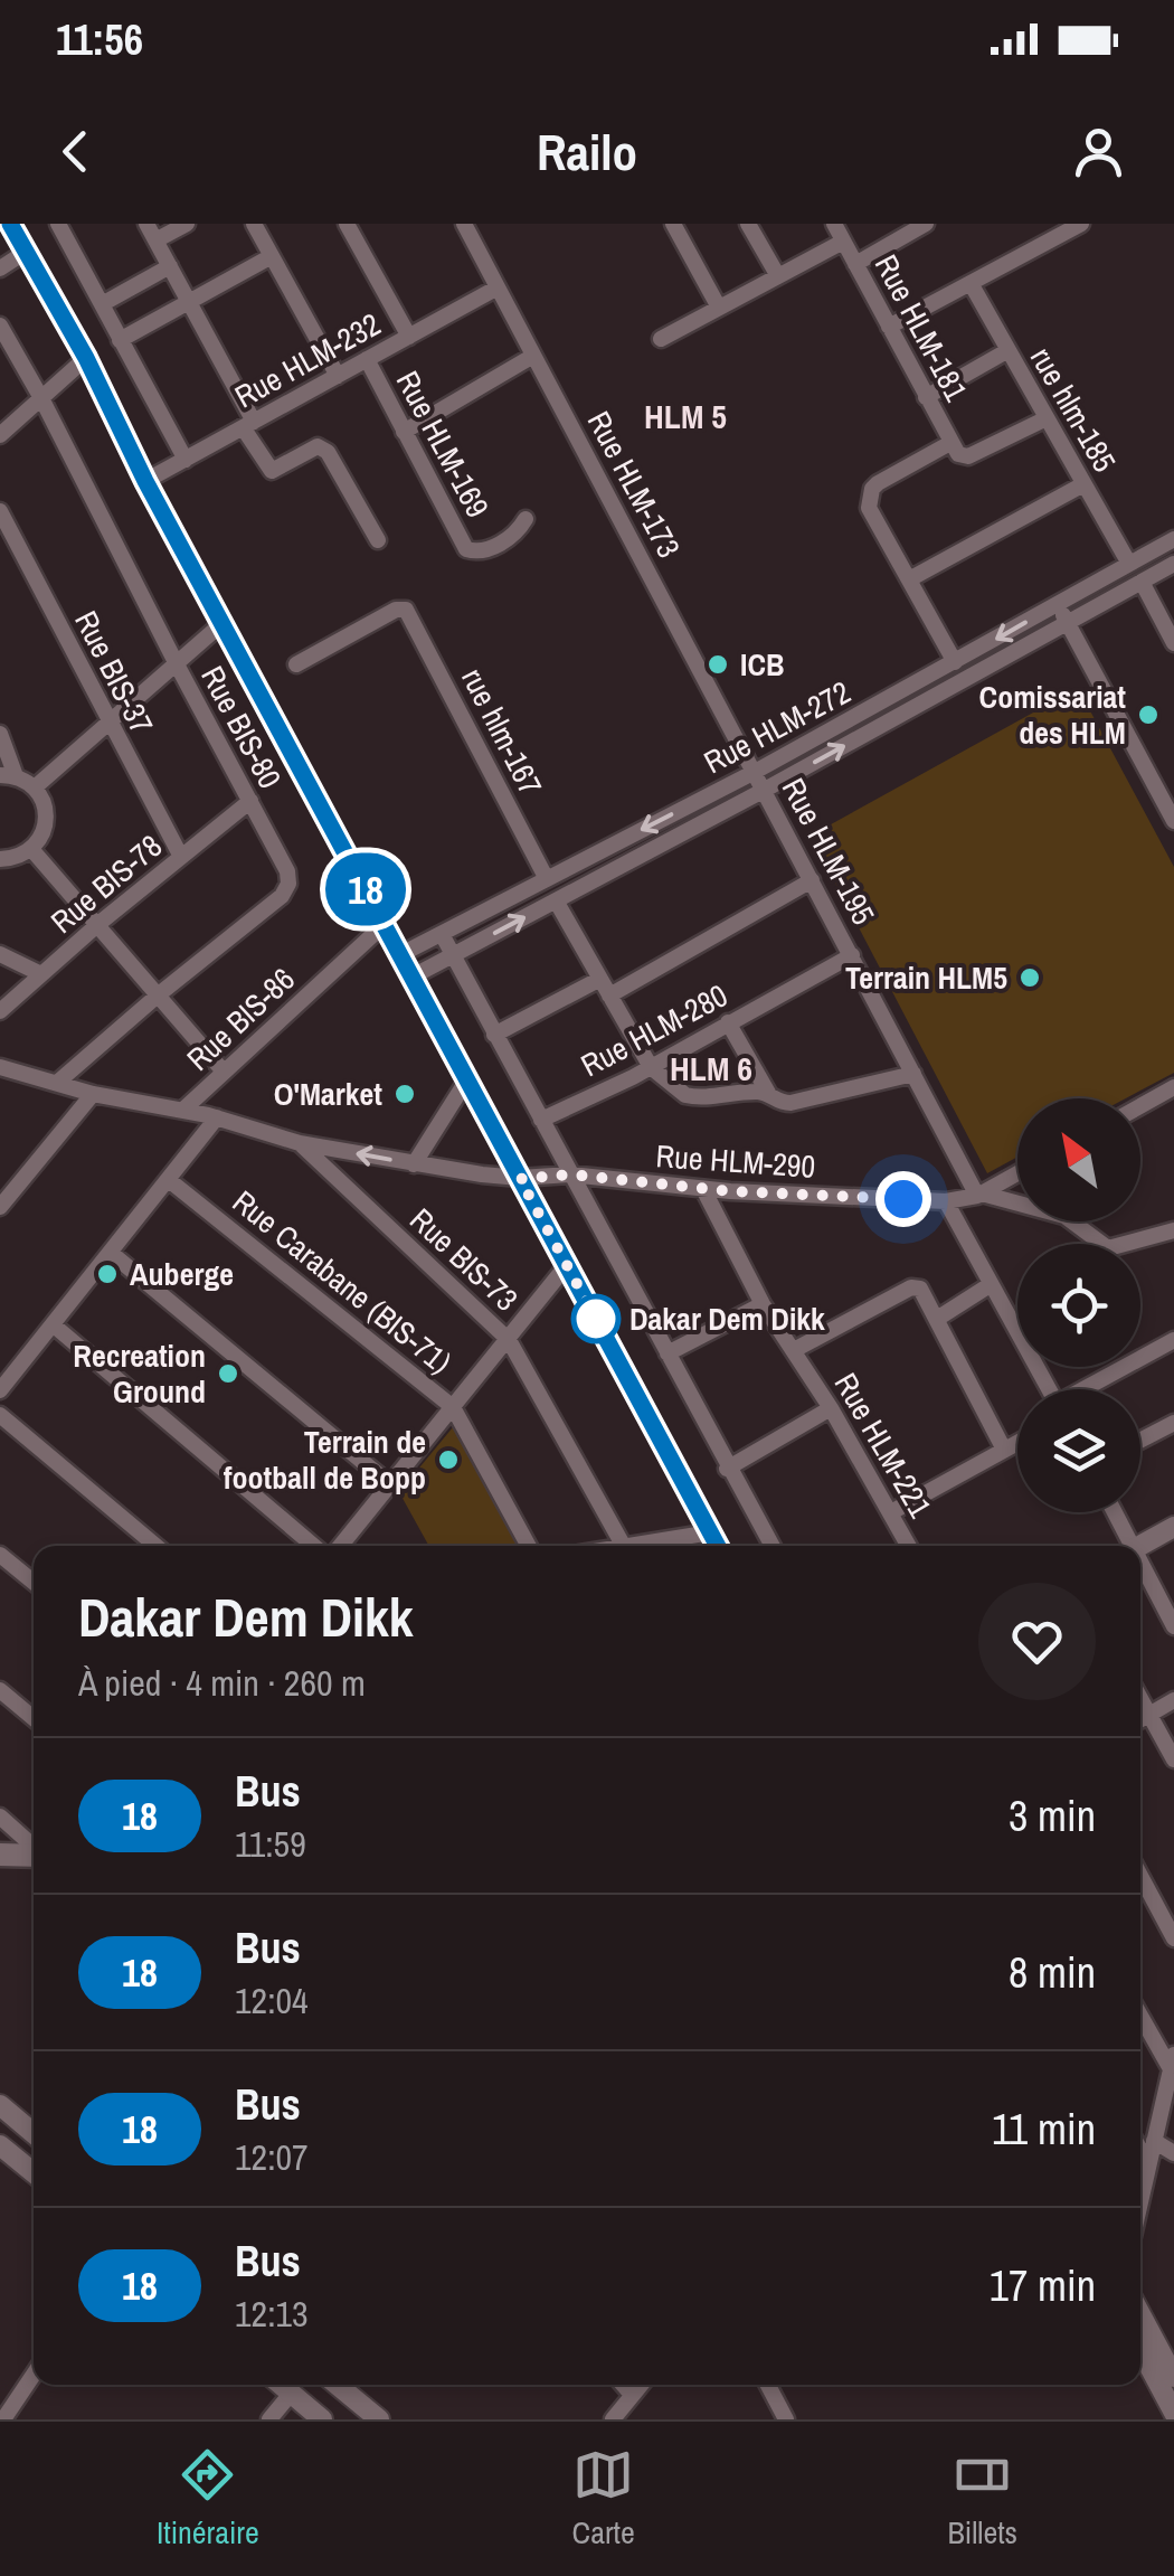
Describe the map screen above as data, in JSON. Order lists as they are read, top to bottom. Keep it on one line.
{"streets":{"street":["Rue HLM-181","Rue HLM-232","rue hlm-185","Rue HLM-169","Rue HLM-173","Rue BIS-37","Rue BIS-80","Rue HLM-272","rue hlm-167","Rue HLM-195","Rue BIS-78","Rue BIS-86","Rue HLM-280","Rue HLM-290","Rue BIS-73","Rue Carabane (BIS-71)","Rue HLM-221"]},"crossings":[["Rue HLM-232","Rue HLM-169"],["Rue HLM-232","Rue HLM-173"],["rue hlm-185","Rue HLM-272"],["Rue HLM-173","Rue HLM-272"],["Rue HLM-173","Rue HLM-195"],["Rue BIS-37","Rue BIS-78"],["Rue BIS-80","Rue BIS-78"],["Rue BIS-80","Rue HLM-290"],["Rue HLM-272","rue hlm-167"],["Rue HLM-272","Rue HLM-195"],["Rue HLM-195","Rue HLM-280"],["Rue HLM-195","Rue HLM-290"],["Rue BIS-86","Rue HLM-290"],["Rue HLM-290","Rue BIS-73"],["Rue HLM-290","Rue HLM-221"]],"districts":["HLM 5","HLM 6"],"places":["ICB","Comissariat des HLM","Terrain HLM5","O'Market","Auberge","Dakar Dem Dikk","Recreation Ground","Terrain de football de Bopp"],"lines":["bus line 18"],"north":"top left","page":{"status":"11:56","header":"Railo","on_map":"18","heading":["Dakar Dem Dikk","À pied · 4 min · 260 m"],"list":[{"mark":"18","name":"Bus","note":"11:59","value":"3 min"},{"mark":"18","name":"Bus","note":"12:04","value":"8 min"},{"mark":"18","name":"Bus","note":"12:07","value":"11 min"},{"mark":"18","name":"Bus","note":"12:13","value":"17 min"}],"tabs":["Itinéraire","Carte","Billets"]}}
